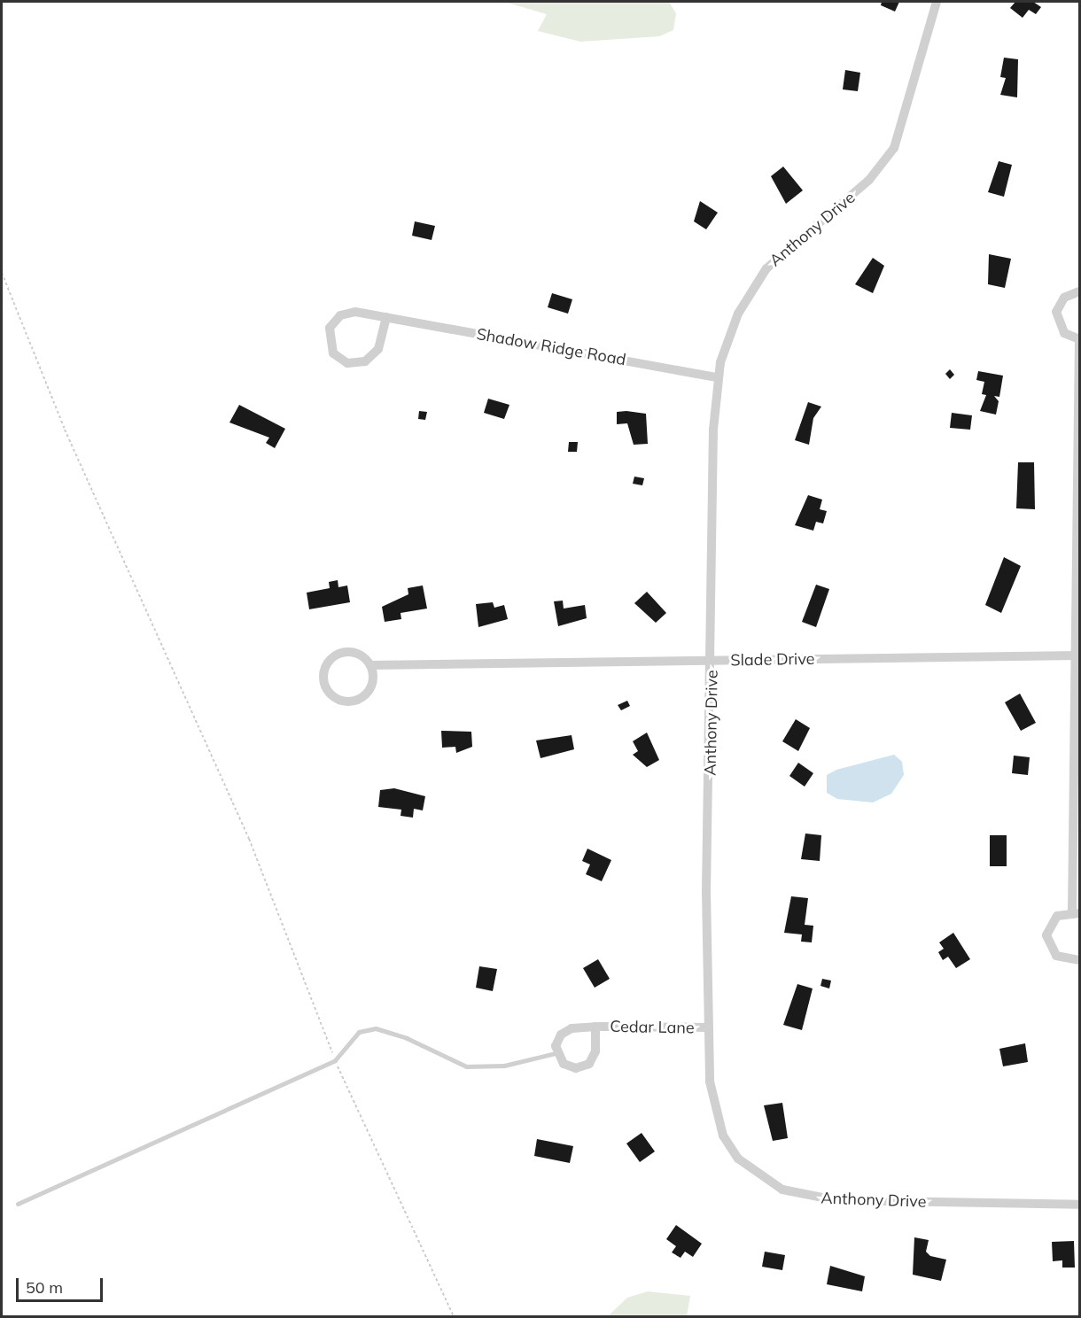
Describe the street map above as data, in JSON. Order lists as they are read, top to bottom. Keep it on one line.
{"streets":{"street":["Anthony Drive","Shadow Ridge Road","Slade Drive","Cedar Lane"]},"crossings":[["Anthony Drive","Shadow Ridge Road"],["Anthony Drive","Slade Drive"],["Anthony Drive","Cedar Lane"]],"scale_bar":"50 m"}
